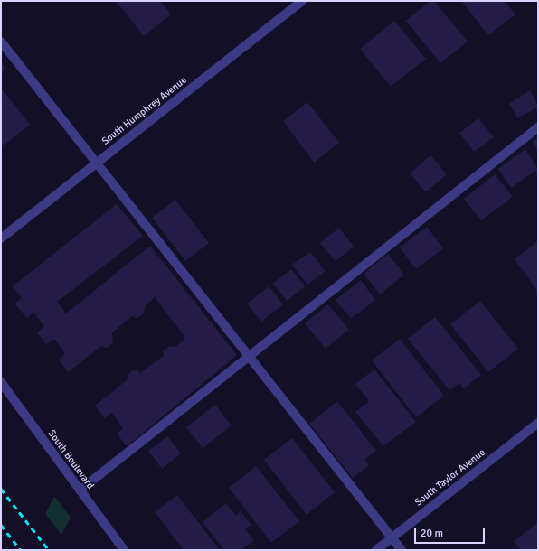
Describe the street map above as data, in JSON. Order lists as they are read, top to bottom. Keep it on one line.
{"streets":{"street":["South Humphrey Avenue","South Boulevard","South Taylor Avenue"]},"scale_bar":"20 m"}
